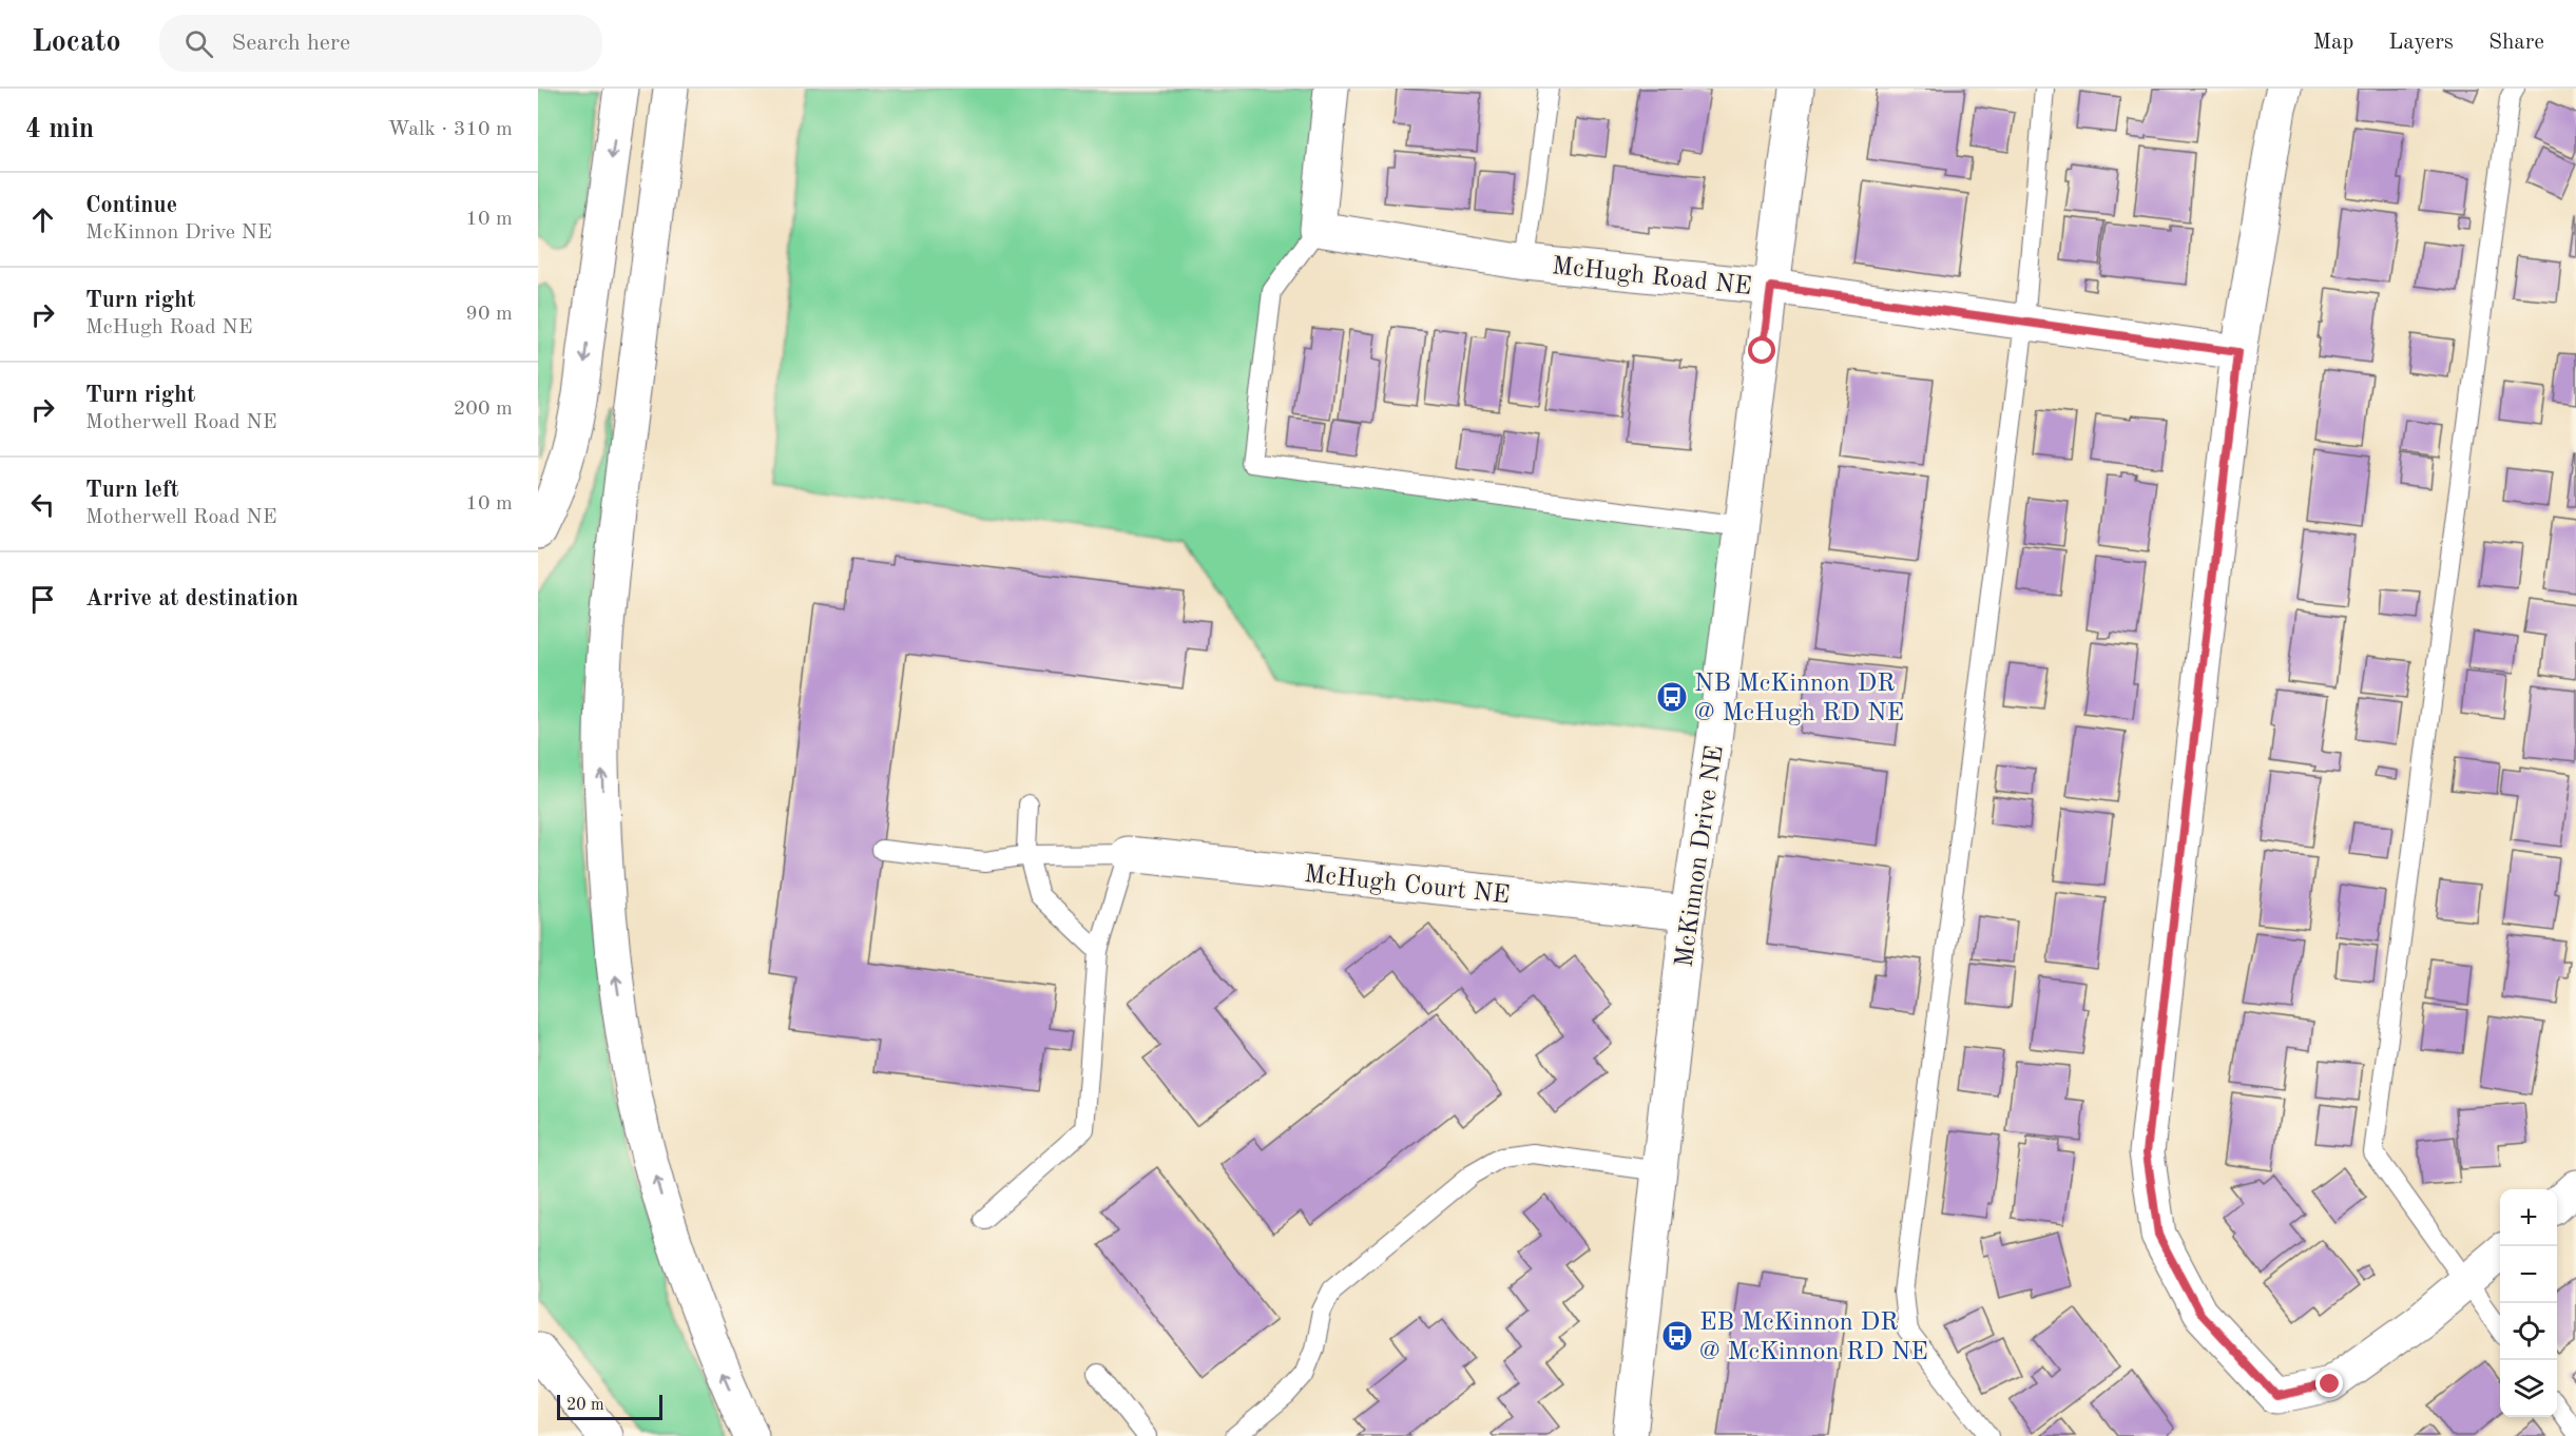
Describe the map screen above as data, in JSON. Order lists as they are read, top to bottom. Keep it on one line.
{"streets":{"main road":["McHugh Road NE","McKinnon Drive NE","McHugh Court NE"]},"crossings":[["McHugh Road NE","McKinnon Drive NE"],["McKinnon Drive NE","McHugh Court NE"]],"places":{"bus stop":["NB McKinnon DR @ McHugh RD NE","EB McKinnon DR @ McKinnon RD NE"]},"scale_bar":"20 m","page":{"header":"Locato","search":"Search here","nav":["Map","Layers","Share"],"heading":["4 min","Walk · 310 m"],"list":[["Continue","McKinnon Drive NE","10 m"],["Turn right","McHugh Road NE","90 m"],["Turn right","Motherwell Road NE","200 m"],["Turn left","Motherwell Road NE","10 m"],"Arrive at destination"],"map_buttons":["+","−"],"scale":"20 m"}}
